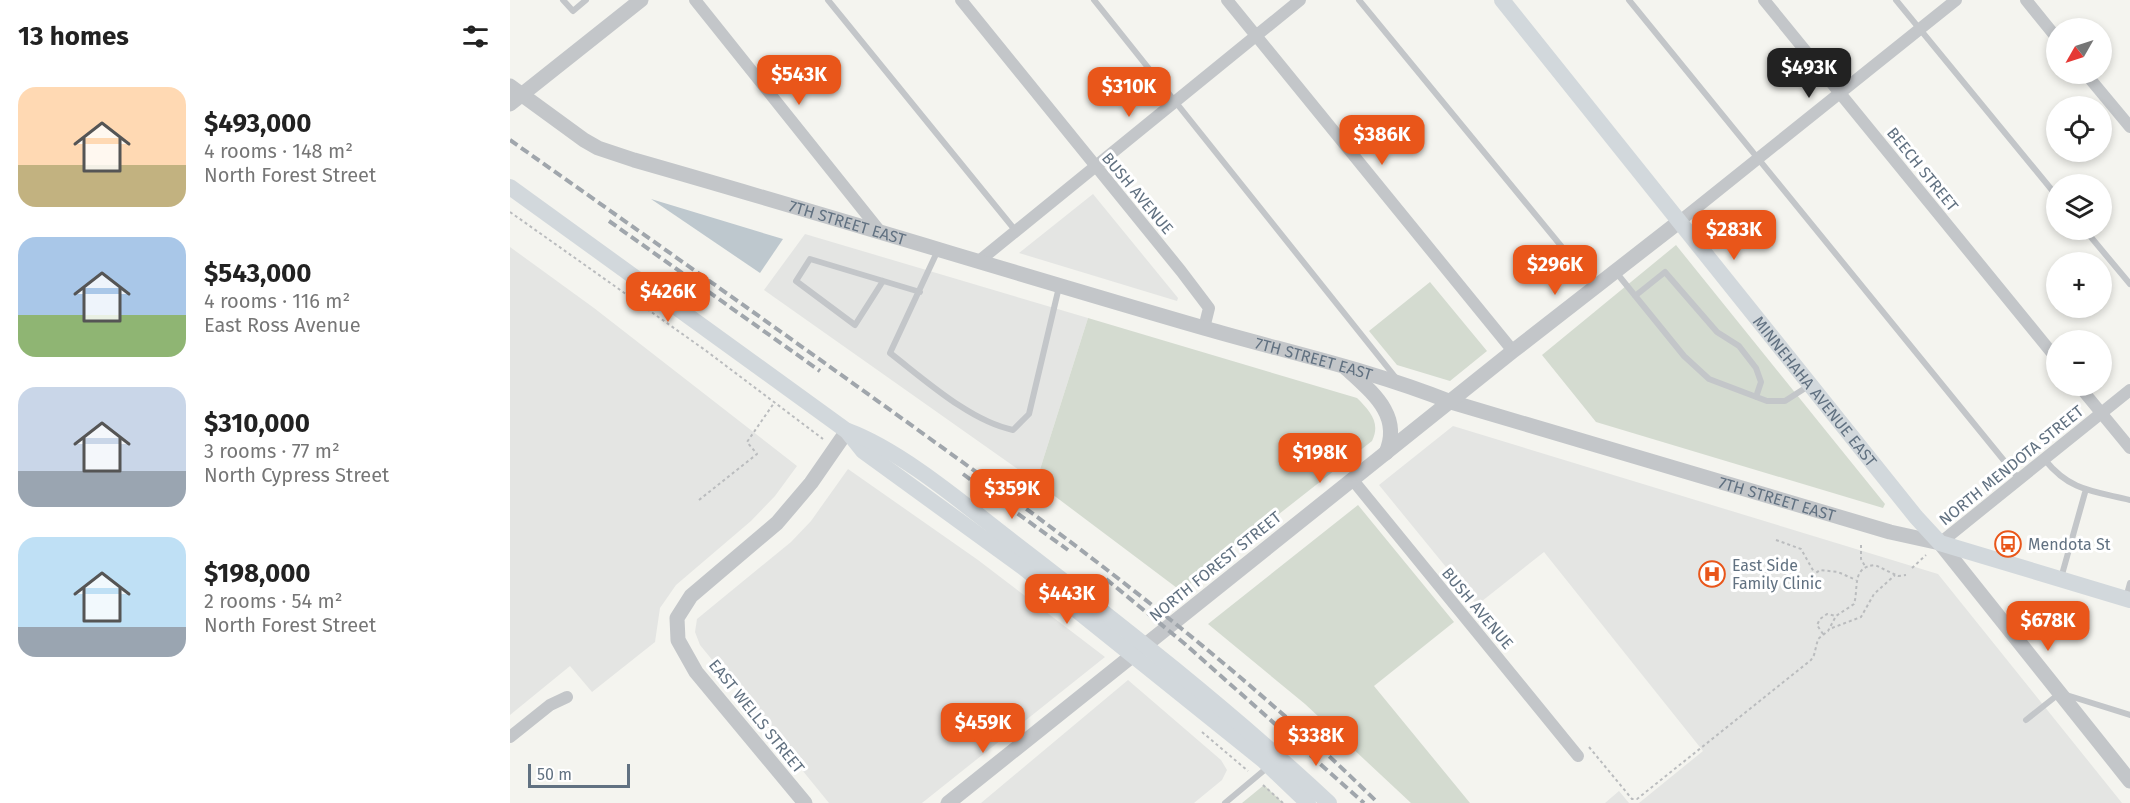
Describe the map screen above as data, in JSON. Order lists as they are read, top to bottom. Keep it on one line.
{"streets":{"main road":["7TH STREET EAST","MINNEHAHA AVENUE EAST"],"street":["BEECH STREET","BUSH AVENUE","NORTH MENDOTA STREET","NORTH FOREST STREET","EAST WELLS STREET"]},"crossings":[["BEECH STREET","NORTH FOREST STREET"],["BUSH AVENUE","7TH STREET EAST"],["BUSH AVENUE","NORTH FOREST STREET"],["7TH STREET EAST","MINNEHAHA AVENUE EAST"],["7TH STREET EAST","NORTH MENDOTA STREET"],["7TH STREET EAST","NORTH FOREST STREET"],["MINNEHAHA AVENUE EAST","NORTH MENDOTA STREET"],["MINNEHAHA AVENUE EAST","NORTH FOREST STREET"]],"places":{"bus stop":["Mendota St"],"hospital":["East Side Family Clinic"]},"scale_bar":"50 m","north":"bottom left","page":{"heading":"13 homes","map_buttons":["+","−"],"price":["$493K","$543K","$310K","$386K","$283K","$296K","$426K","$198K","$359K","$443K","$678K","$459K","$338K"],"list":[{"name":"$493,000","note":"4 rooms · 148 m² · North Forest Street"},{"name":"$543,000","note":"4 rooms · 116 m² · East Ross Avenue"},{"name":"$310,000","note":"3 rooms · 77 m² · North Cypress Street"},{"name":"$198,000","note":"2 rooms · 54 m² · North Forest Street"}],"scale":"50 m"}}
